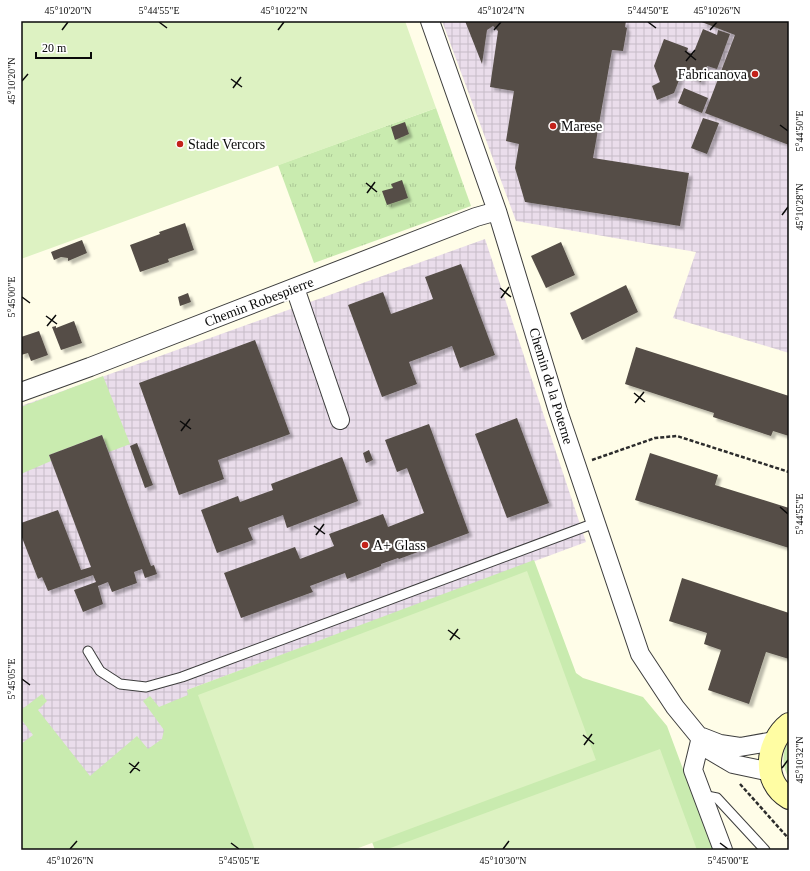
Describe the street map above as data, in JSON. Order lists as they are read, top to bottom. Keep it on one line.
{"streets":{"street":["Chemin Robespierre","Chemin de la Poterne"]},"crossings":[["Chemin Robespierre","Chemin de la Poterne"]],"places":["Fabricanova","Marese","Stade Vercors","A+ Glass"],"scale_bar":"20 m","coordinates":["45°10'20\"N","5°44'55\"E","45°10'22\"N","45°10'24\"N","5°44'50\"E","45°10'26\"N","45°10'28\"N","5°45'00\"E","5°45'05\"E","45°10'32\"N","45°10'30\"N"]}
